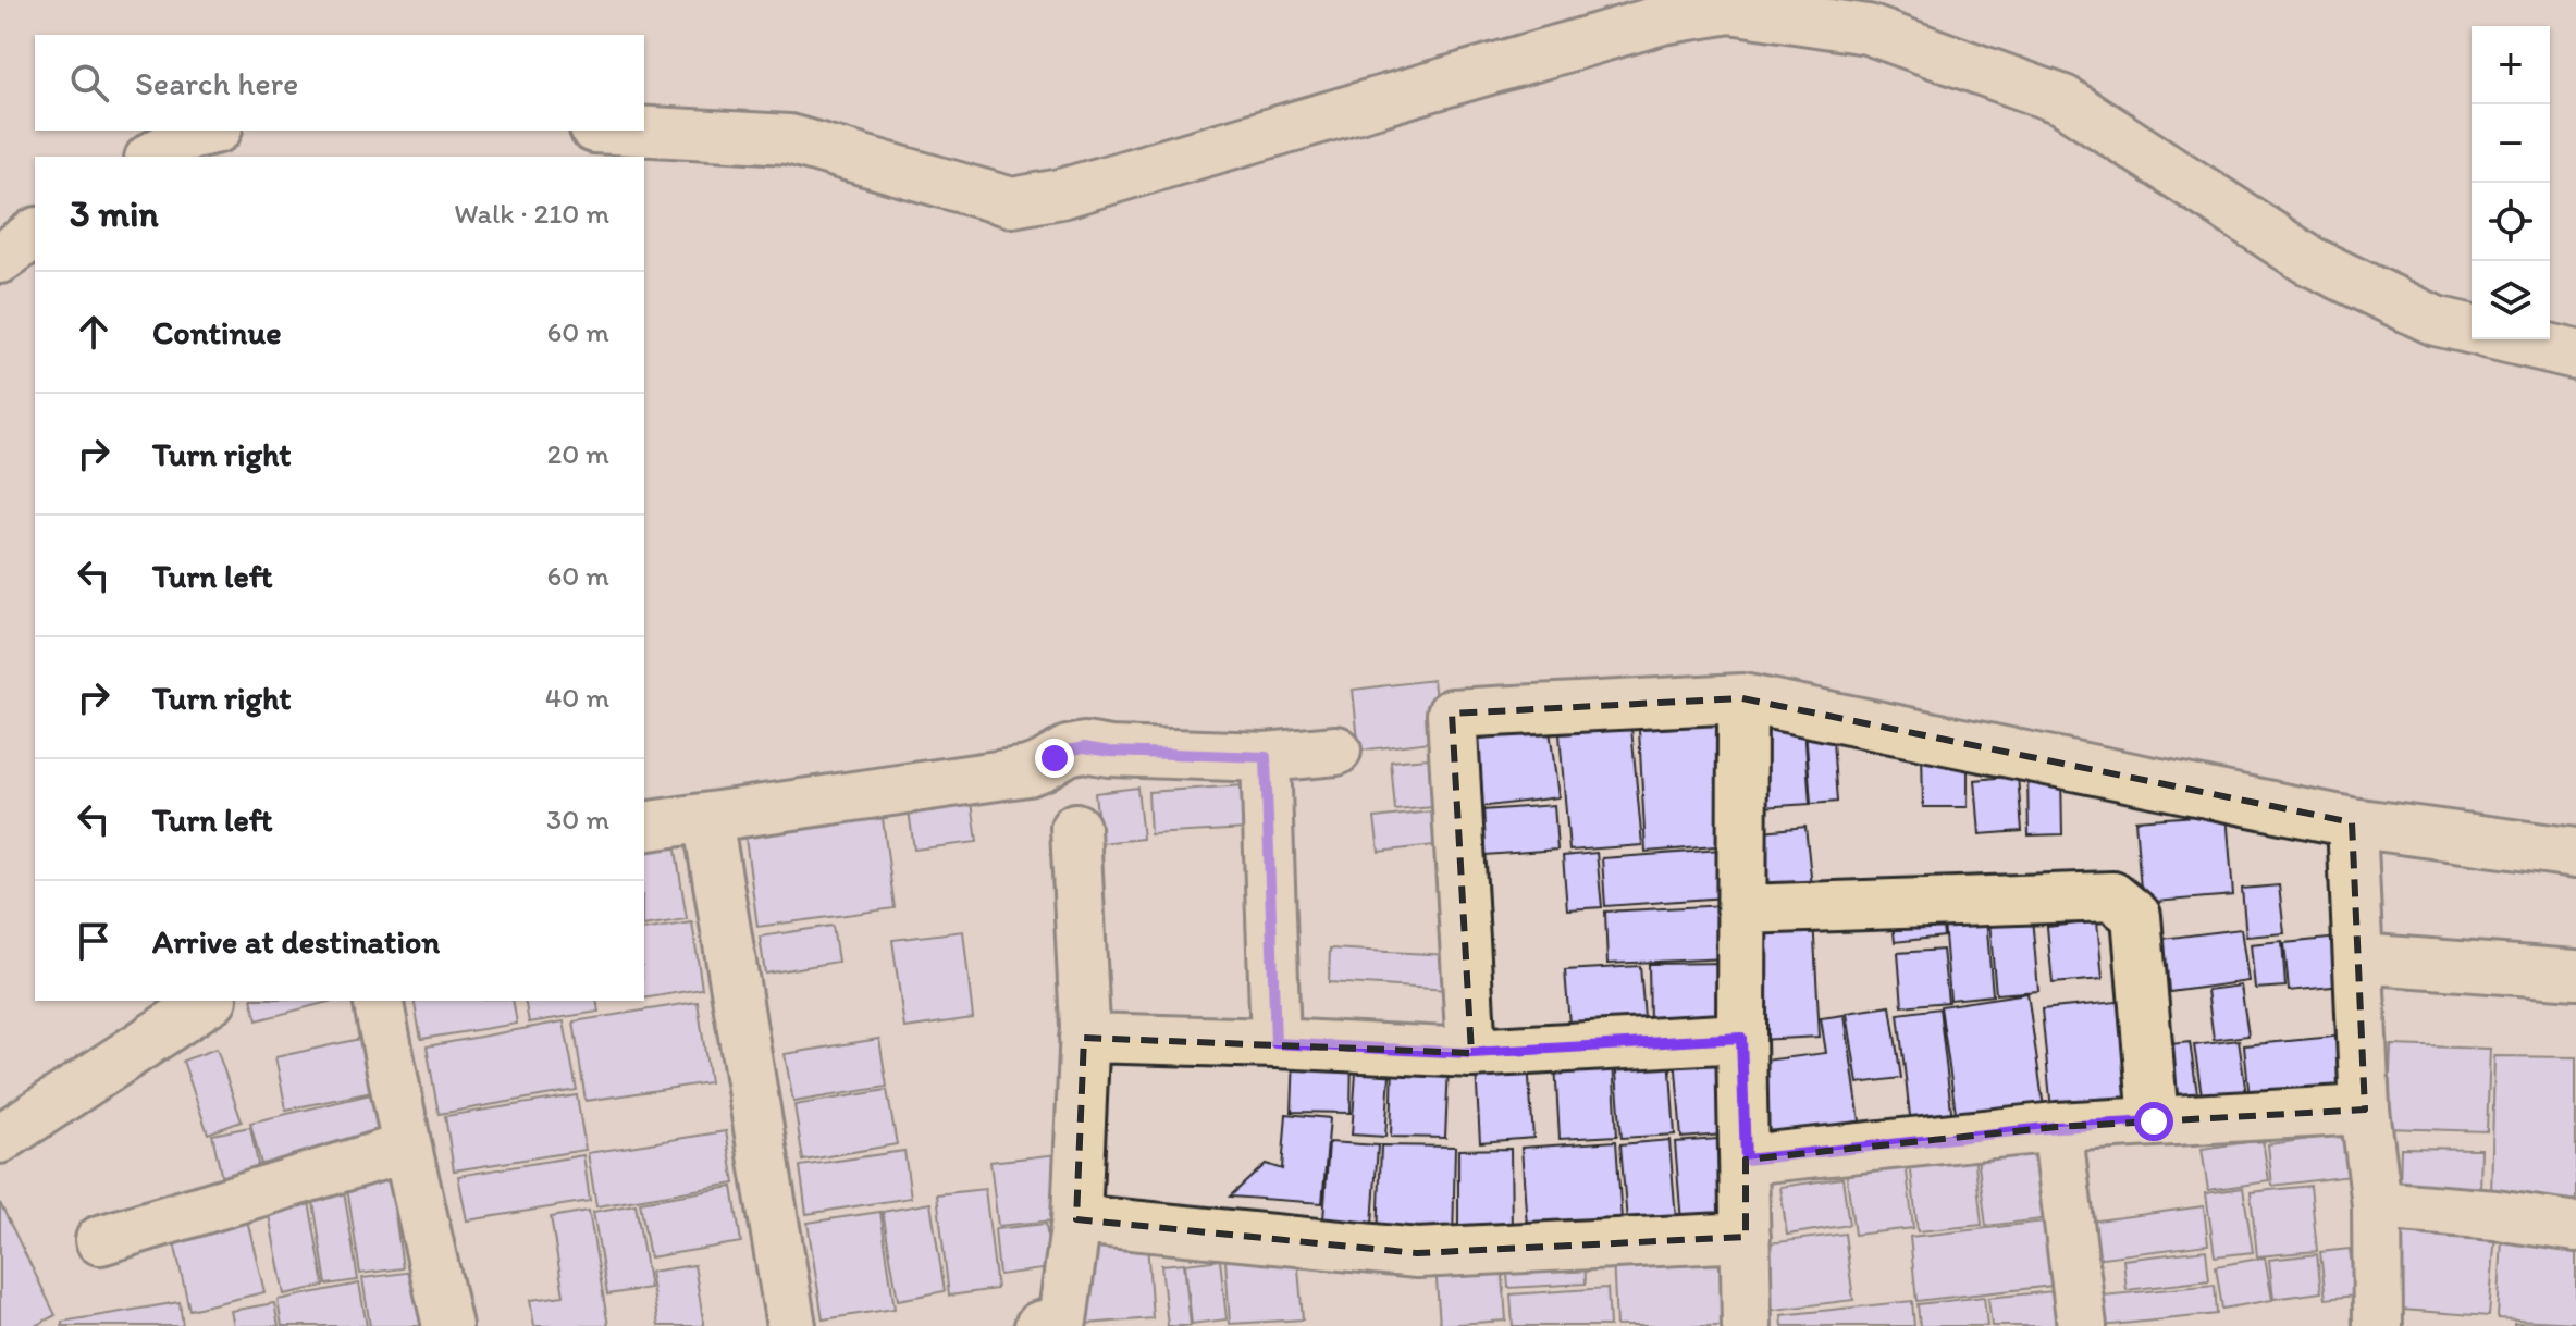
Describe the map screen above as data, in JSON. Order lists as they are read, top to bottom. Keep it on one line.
{"page":{"map_buttons":["+","−"],"search":"Search here","heading":["3 min","Walk · 210 m"],"list":[["Continue","60 m"],["Turn right","20 m"],["Turn left","60 m"],["Turn right","40 m"],["Turn left","30 m"],"Arrive at destination"]}}
